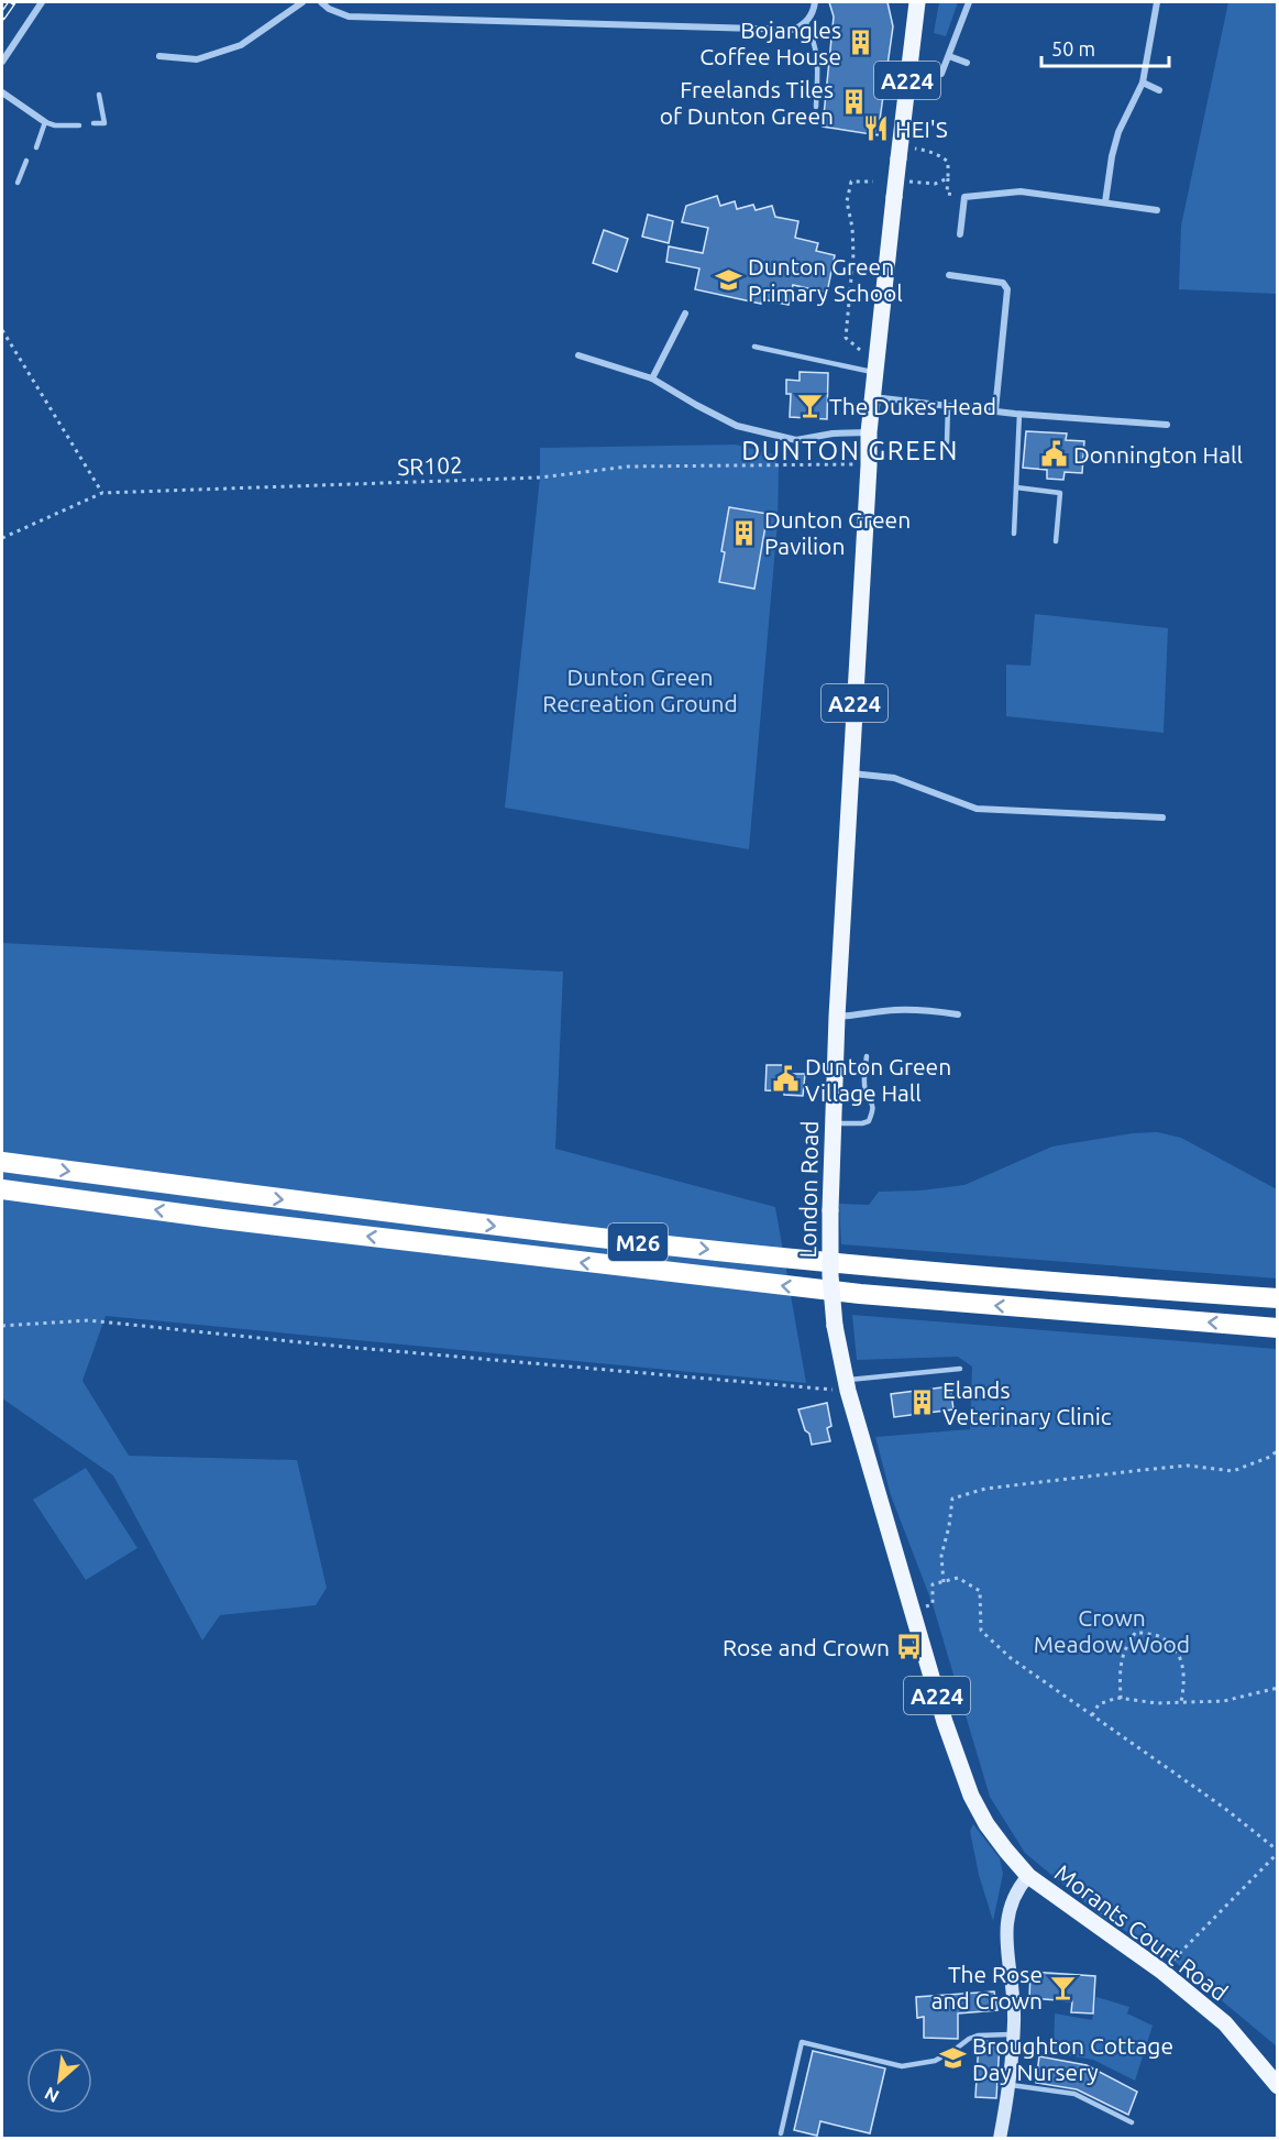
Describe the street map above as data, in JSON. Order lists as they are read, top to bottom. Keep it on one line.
{"streets":{"highway":["M26"],"main road":["A224","London Road","Morants Court Road"],"path":["SR102"]},"crossings":[["SR102","London Road"],["London Road","Morants Court Road"]],"districts":["DUNTON GREEN"],"parks":["Dunton Green Recreation Ground","Crown Meadow Wood"],"places":{"building":["Bojangles Coffee House","Freelands Tiles of Dunton Green","Dunton Green Pavilion","Elands Veterinary Clinic"],"restaurant":["HEI'S"],"school or university":["Dunton Green Primary School","Broughton Cottage Day Nursery"],"bar":["The Dukes Head","The Rose and Crown"],"public building":["Donnington Hall","Dunton Green Village Hall"],"bus stop":["Rose and Crown"]},"scale_bar":"50 m","north":"bottom left"}
